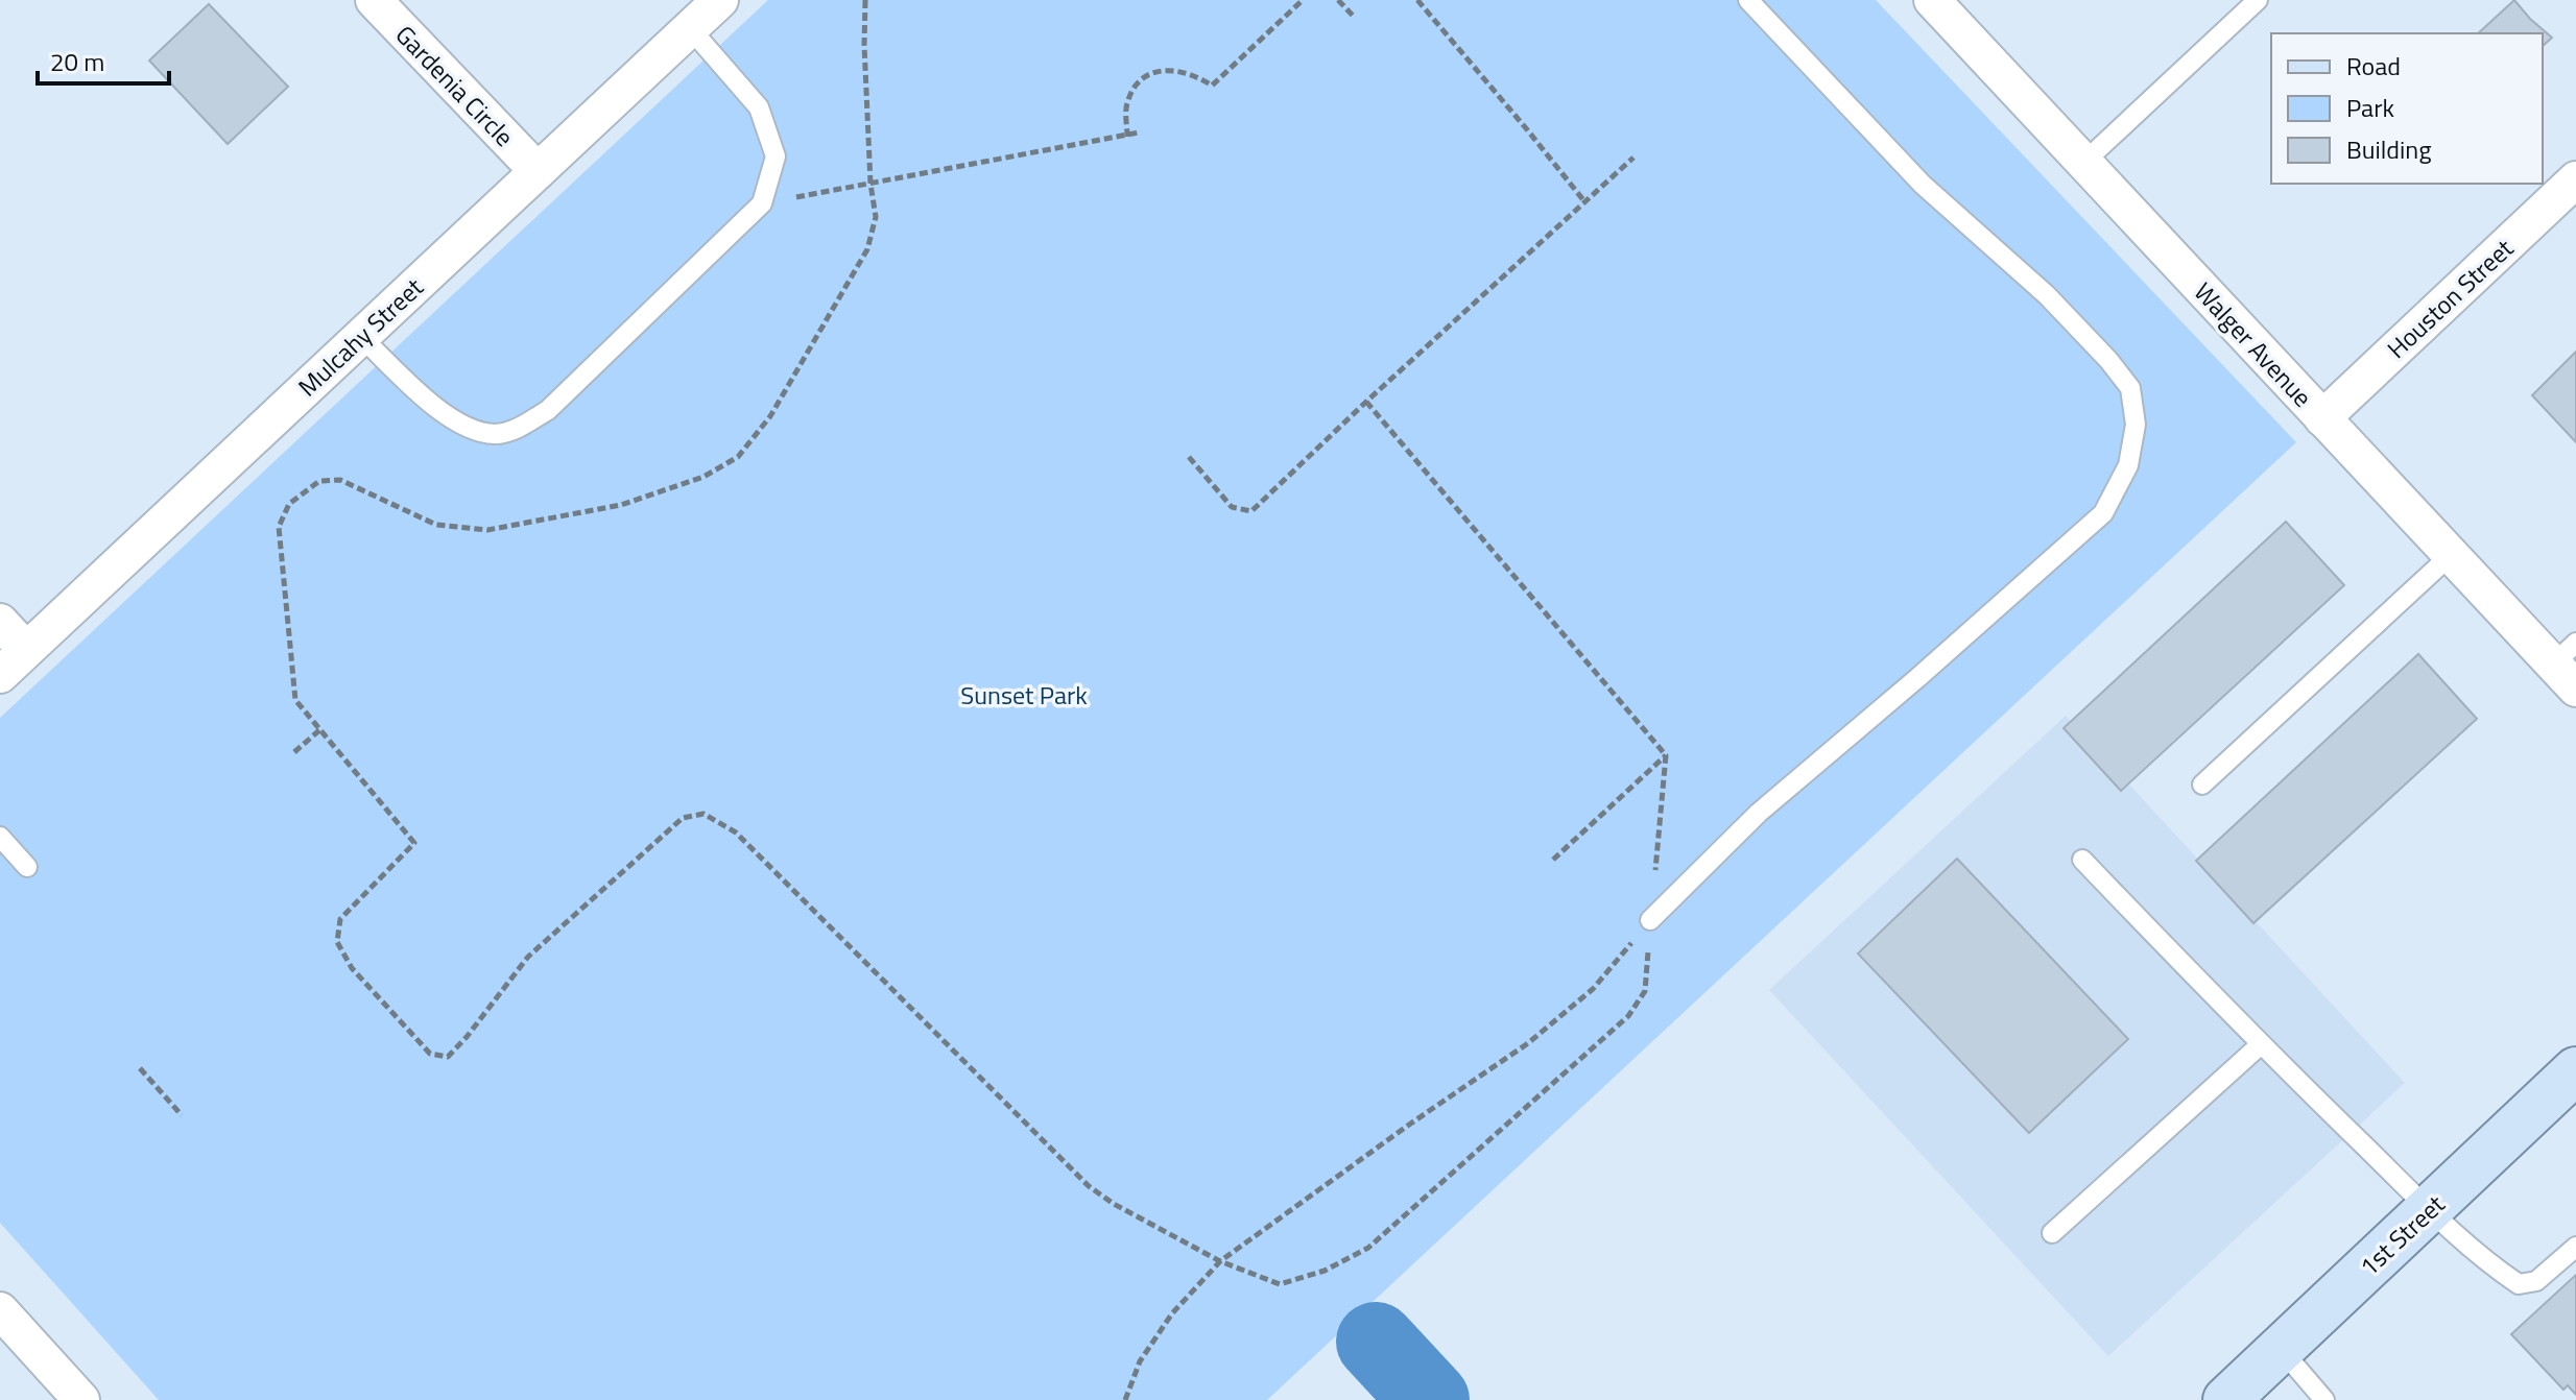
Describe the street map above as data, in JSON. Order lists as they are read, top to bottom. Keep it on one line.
{"streets":{"main road":["1st Street"],"street":["Gardenia Circle","Houston Street","Mulcahy Street","Walger Avenue"]},"crossings":[["Gardenia Circle","Mulcahy Street"],["Houston Street","Walger Avenue"]],"parks":["Sunset Park"],"legend":["Road","Park","Building"],"scale_bar":"20 m"}
